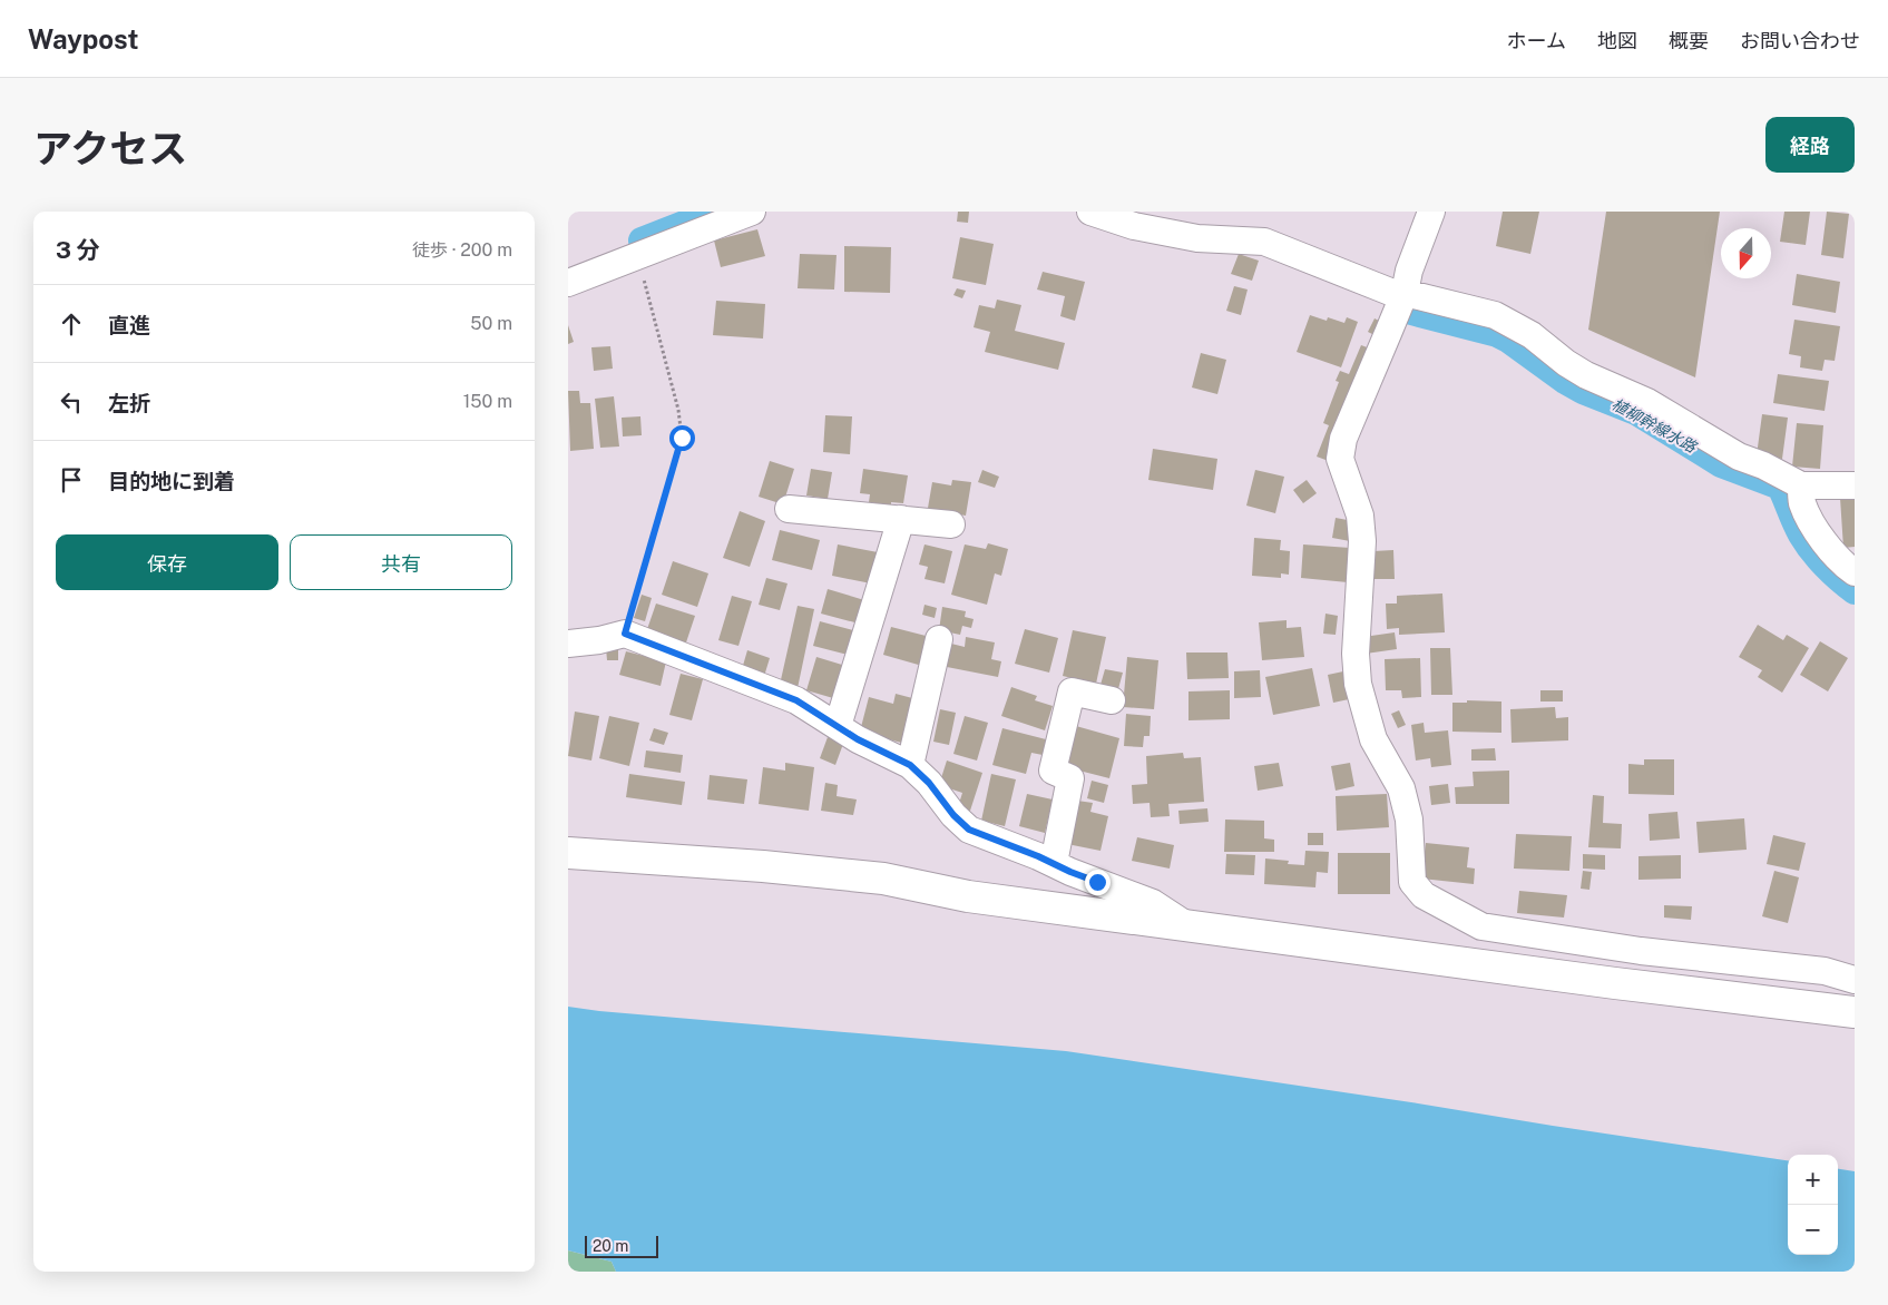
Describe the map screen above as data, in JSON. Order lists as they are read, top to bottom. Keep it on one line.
{"water":["植柳幹線水路"],"scale_bar":"20 m","north":"bottom","page":{"header":"Waypost","nav":["ホーム","地図","概要","お問い合わせ"],"title":"アクセス","buttons":["経路",["保存","共有"]],"heading":["3 分","徒歩 · 200 m"],"list":[["直進","50 m"],["左折","150 m"],"目的地に到着"],"map_buttons":["+","−"],"scale":"20 m"}}
